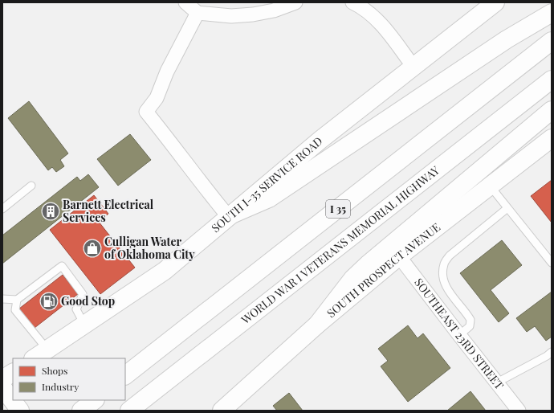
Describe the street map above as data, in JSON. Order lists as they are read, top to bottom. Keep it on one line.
{"streets":{"main road":["SOUTH I-35 SERVICE ROAD","I 35","WORLD WAR I VETERANS MEMORIAL HIGHWAY","SOUTH PROSPECT AVENUE"],"street":["SOUTHEAST 23RD STREET"]},"crossings":[["SOUTH PROSPECT AVENUE","SOUTHEAST 23RD STREET"]],"places":{"building":["Barnett Electrical Services"],"shop":["Culligan Water of Oklahoma City"],"fuel station":["Good Stop"]},"legend":["Shops","Industry"]}
